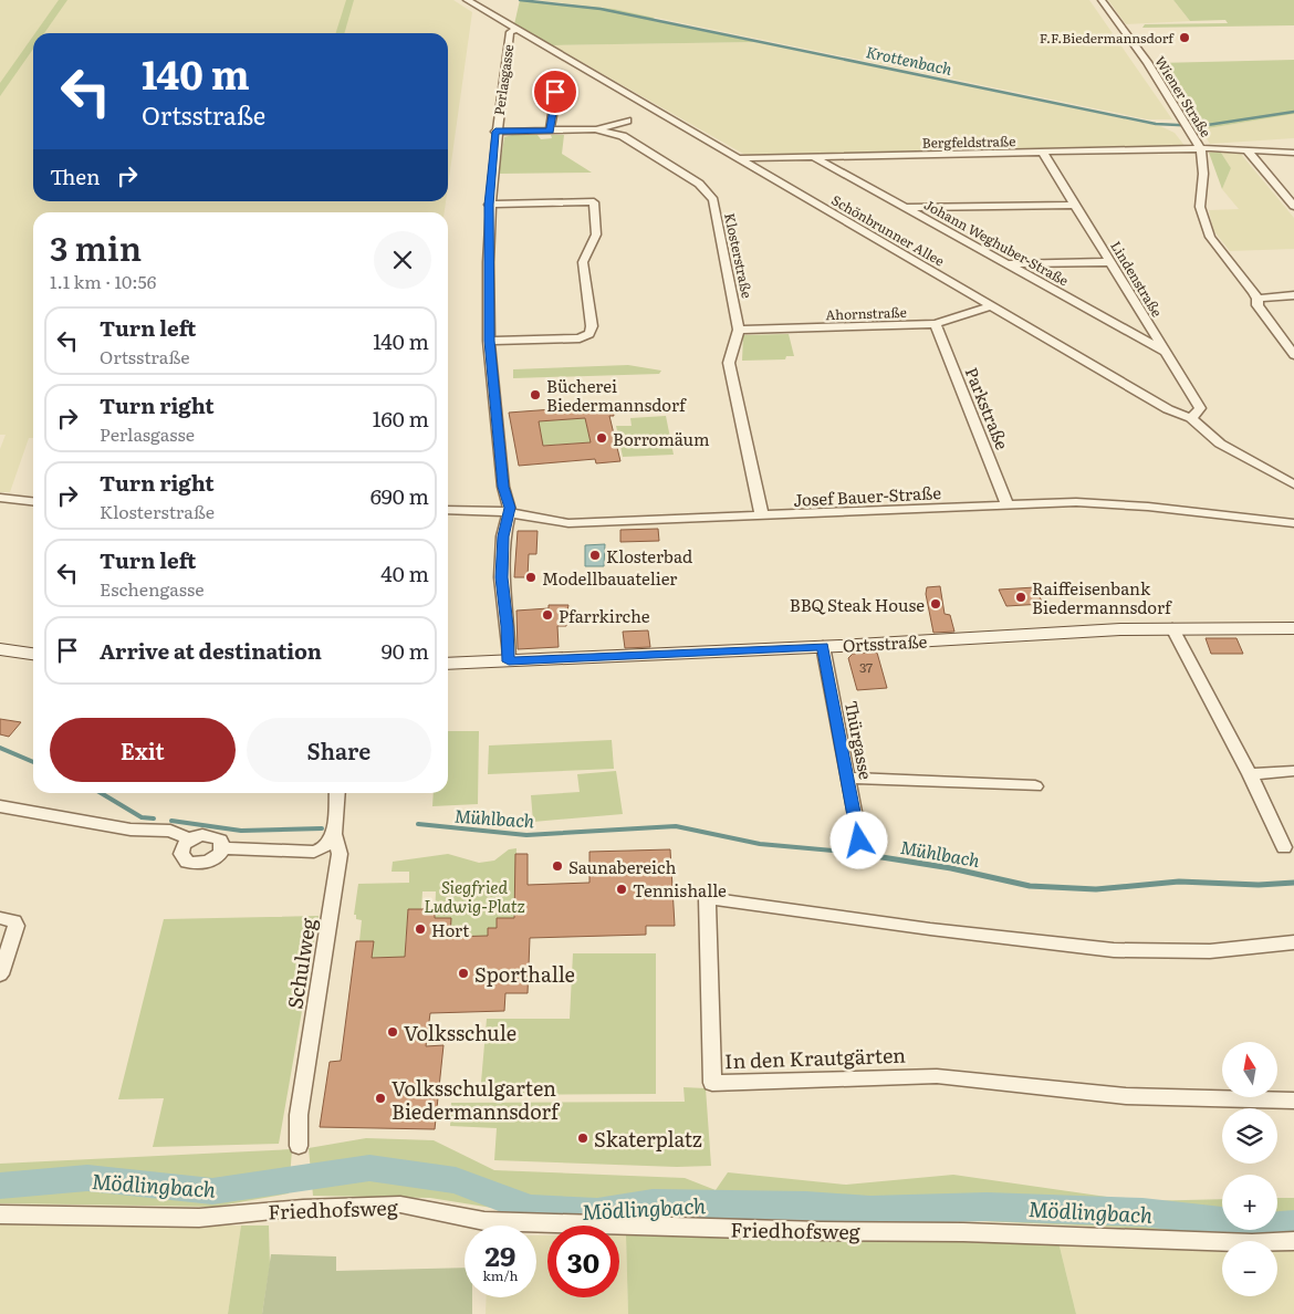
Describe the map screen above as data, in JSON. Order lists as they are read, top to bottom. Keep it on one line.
{"streets":{"street":["Perlasgasse","Wiener Straße","Bergfeldstraße","Schönbrunner Allee","Johann Weghuber-Straße","Klosterstraße","Lindenstraße","Ahornstraße","Parkstraße","Josef Bauer-Straße","Ortsstraße","Thürgasse","Schulweg","In den Krautgärten","Friedhofsweg"]},"crossings":[["Perlasgasse","Schönbrunner Allee"],["Perlasgasse","Klosterstraße"],["Perlasgasse","Josef Bauer-Straße"],["Perlasgasse","Ortsstraße"],["Wiener Straße","Bergfeldstraße"],["Bergfeldstraße","Schönbrunner Allee"],["Bergfeldstraße","Johann Weghuber-Straße"],["Bergfeldstraße","Lindenstraße"],["Schönbrunner Allee","Lindenstraße"],["Schönbrunner Allee","Ahornstraße"],["Johann Weghuber-Straße","Lindenstraße"],["Klosterstraße","Ahornstraße"],["Klosterstraße","Josef Bauer-Straße"],["Ahornstraße","Parkstraße"],["Parkstraße","Josef Bauer-Straße"],["Ortsstraße","Thürgasse"]],"water":["Krottenbach","Mühlbach","Mödlingbach"],"parks":["Siegfried Ludwig-Platz"],"places":["F.F.Biedermannsdorf","Bücherei Biedermannsdorf","Borromäum","Klosterbad","Modellbauatelier","Raiffeisenbank Biedermannsdorf","BBQ Steak House","Pfarrkirche","Saunabereich","Tennishalle","Hort","Sporthalle","Volksschule","Volksschulgarten Biedermannsdorf","Skaterplatz"],"house_numbers":["37"],"north":"top","page":{"turn":["140 m","Ortsstraße"],"then":"Then","heading":["3 min","1.1 km · 10:56"],"list":[{"name":"Turn left","note":"Ortsstraße","value":"140 m"},{"name":"Turn right","note":"Perlasgasse","value":"160 m"},{"name":"Turn right","note":"Klosterstraße","value":"690 m"},{"name":"Turn left","note":"Eschengasse","value":"40 m"},{"name":"Arrive at destination","value":"90 m"}],"buttons":["Exit","Share"],"map_buttons":["+","−"],"speed":"29 km/h","limit":"30"}}
